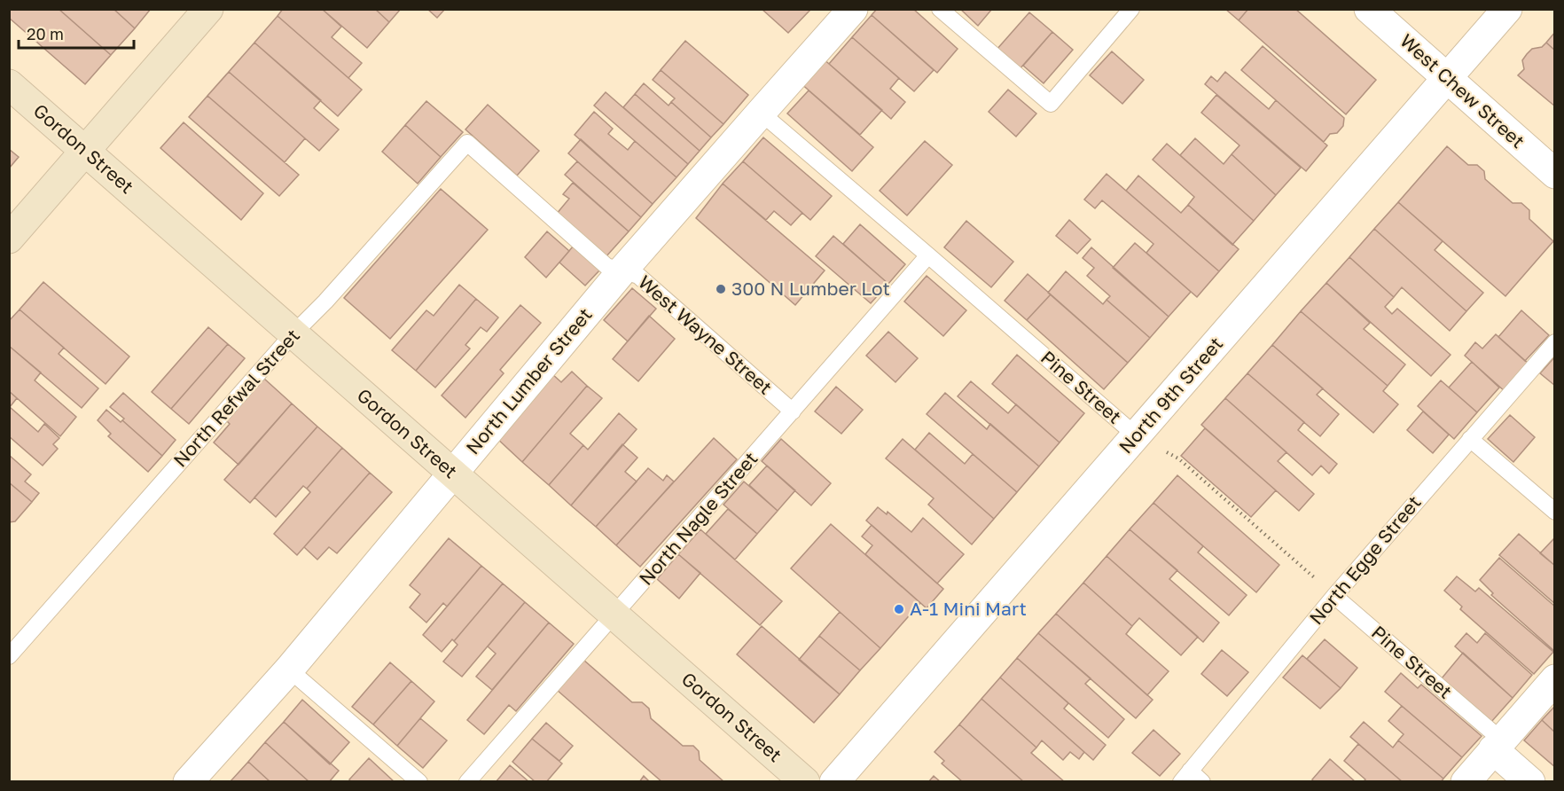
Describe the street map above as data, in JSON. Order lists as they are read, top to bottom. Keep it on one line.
{"streets":{"street":["West Chew Street","Gordon Street","North Lumber Street","Pine Street","North 9th Street"],"lane":["West Wayne Street","North Refwal Street","North Nagle Street","North Egge Street"]},"crossings":[["West Chew Street","North 9th Street"],["Gordon Street","North Lumber Street"],["Gordon Street","North Refwal Street"],["Gordon Street","North Nagle Street"],["West Wayne Street","North Lumber Street"],["West Wayne Street","North Refwal Street"],["West Wayne Street","North Nagle Street"],["North Lumber Street","Pine Street"],["Pine Street","North 9th Street"],["Pine Street","North Nagle Street"],["Pine Street","North Egge Street"]],"places":["300 N Lumber Lot","A-1 Mini Mart"],"scale_bar":"20 m"}
